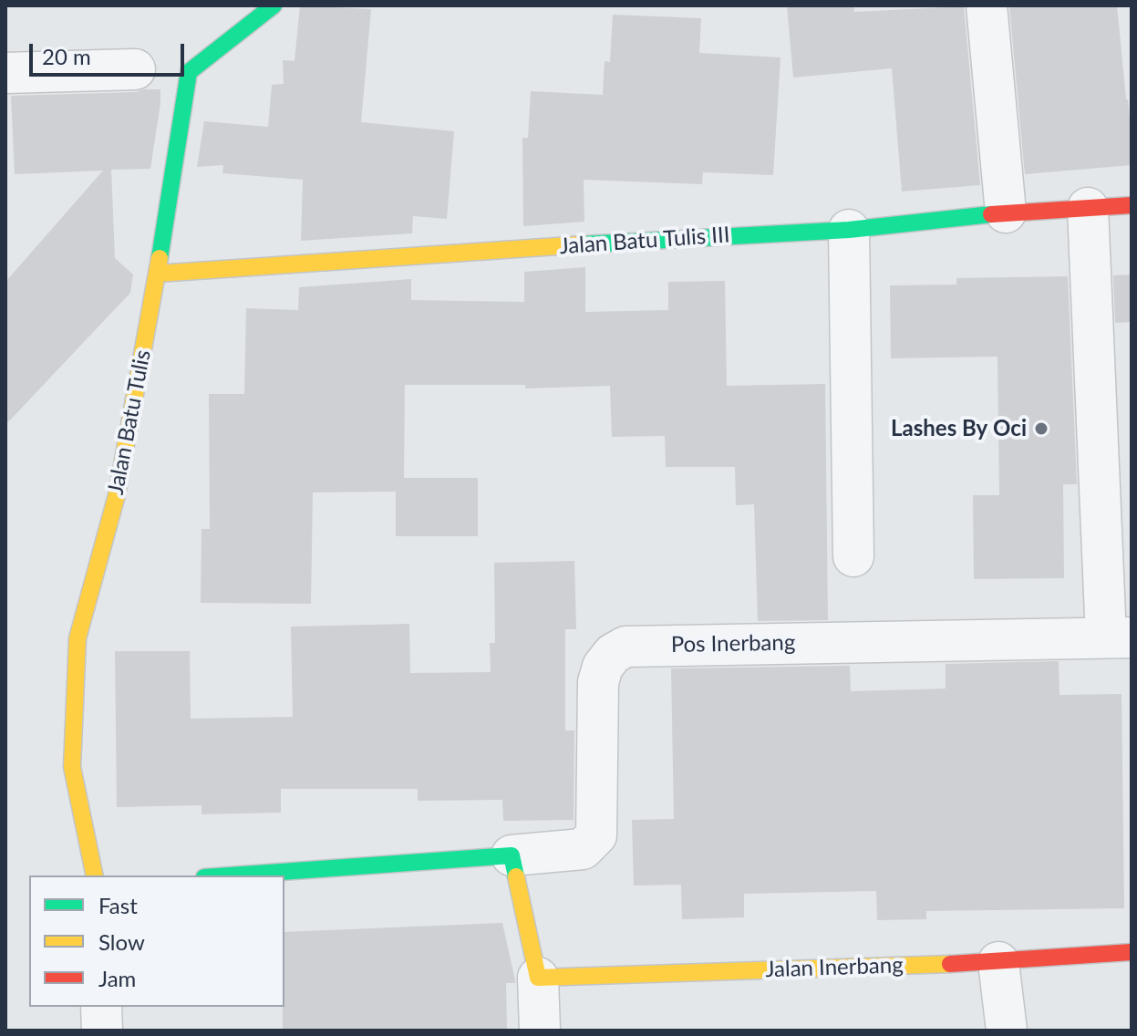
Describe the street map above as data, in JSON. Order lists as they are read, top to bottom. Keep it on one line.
{"streets":{"street":["Jalan Batu Tulis III","Jalan Batu Tulis","Pos Inerbang","Jalan Inerbang"]},"crossings":[["Jalan Batu Tulis III","Jalan Batu Tulis"]],"places":["Lashes By Oci"],"legend":["Fast","Slow","Jam"],"scale_bar":"20 m"}
